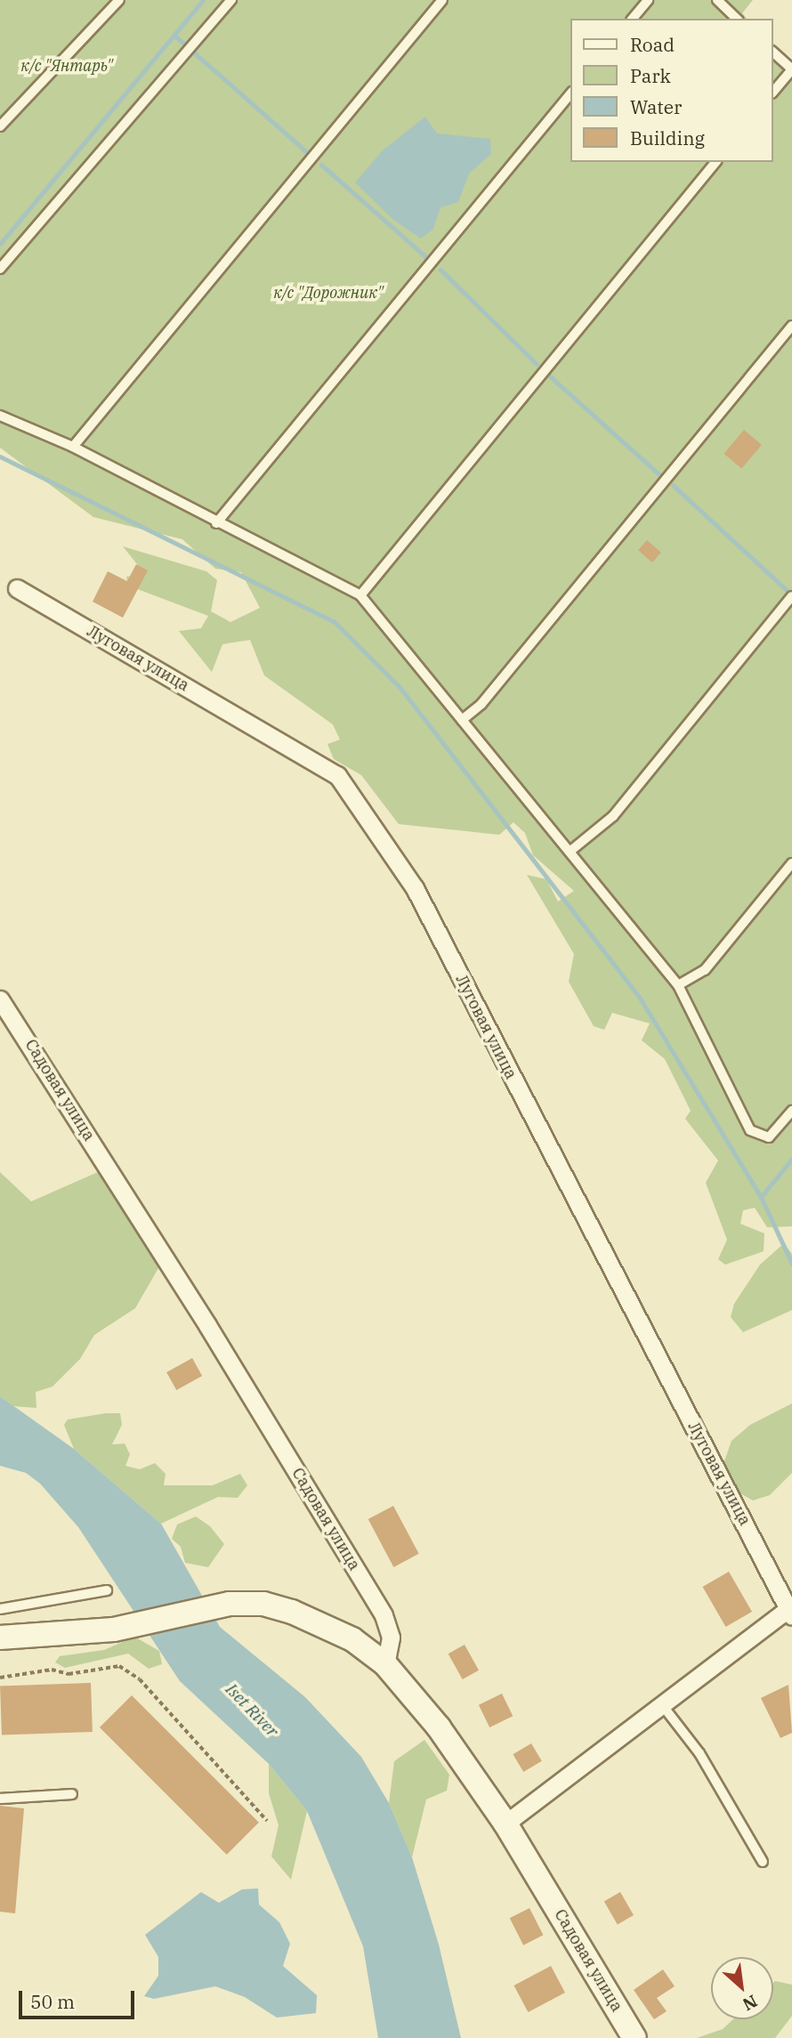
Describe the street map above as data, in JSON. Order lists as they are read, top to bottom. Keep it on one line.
{"streets":{"main road":["Садовая улица"],"street":["Луговая улица"]},"water":["Iset River"],"parks":["к/с \"Янтарь\"","к/с \"Дорожник\""],"legend":["Road","Park","Water","Building"],"scale_bar":"50 m","north":"bottom right"}
